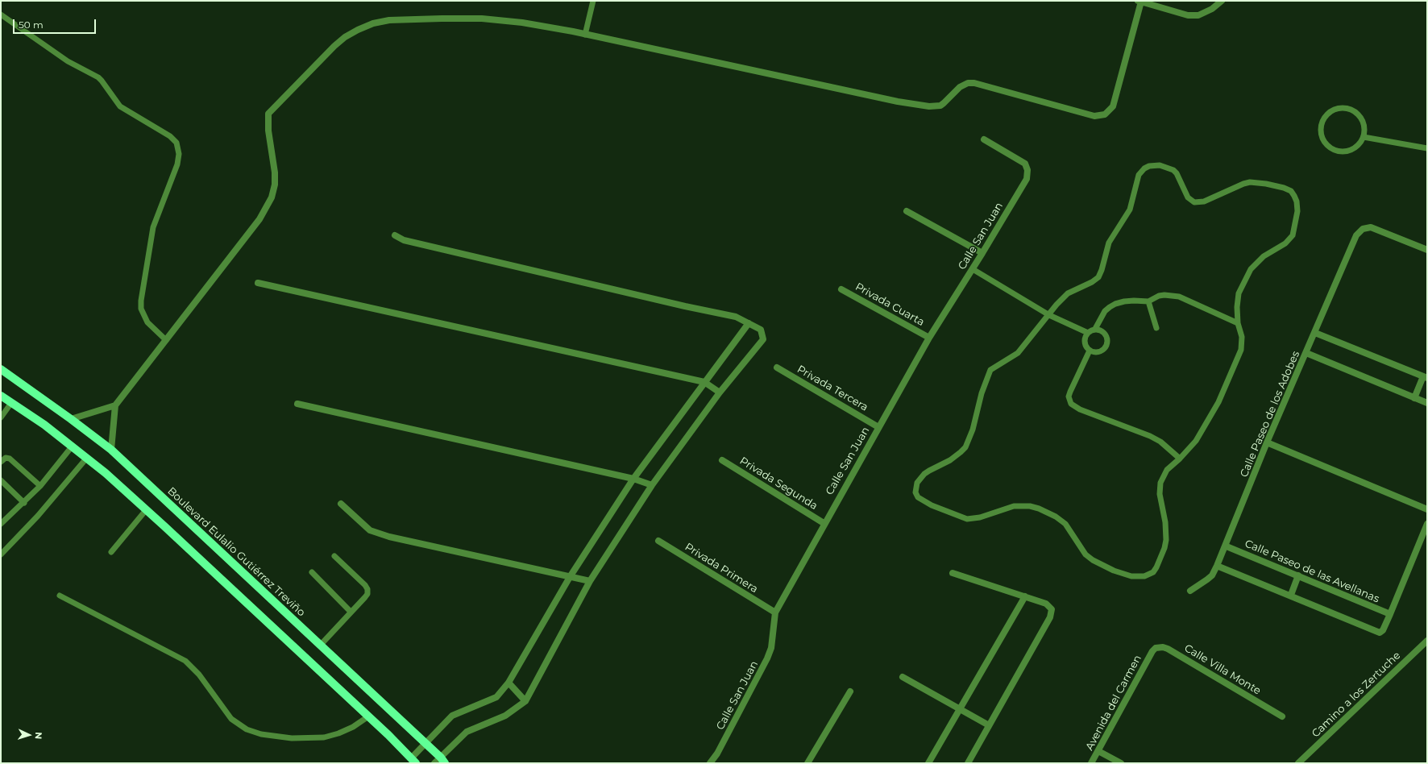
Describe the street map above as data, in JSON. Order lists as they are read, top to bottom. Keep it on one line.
{"streets":{"main road":["Boulevard Eulalio Gutiérrez Treviño"],"street":["Calle San Juan","Privada Cuarta","Privada Tercera","Calle Paseo de los Adobes","Privada Segunda","Privada Primera","Calle Paseo de las Avellanas","Calle Villa Monte","Camino a los Zertuche","Avenida del Carmen"]},"crossings":[["Calle San Juan","Privada Cuarta"],["Calle San Juan","Privada Tercera"],["Calle San Juan","Privada Segunda"],["Calle San Juan","Privada Primera"],["Calle Paseo de los Adobes","Calle Paseo de las Avellanas"],["Calle Villa Monte","Avenida del Carmen"]],"scale_bar":"50 m","north":"right"}
